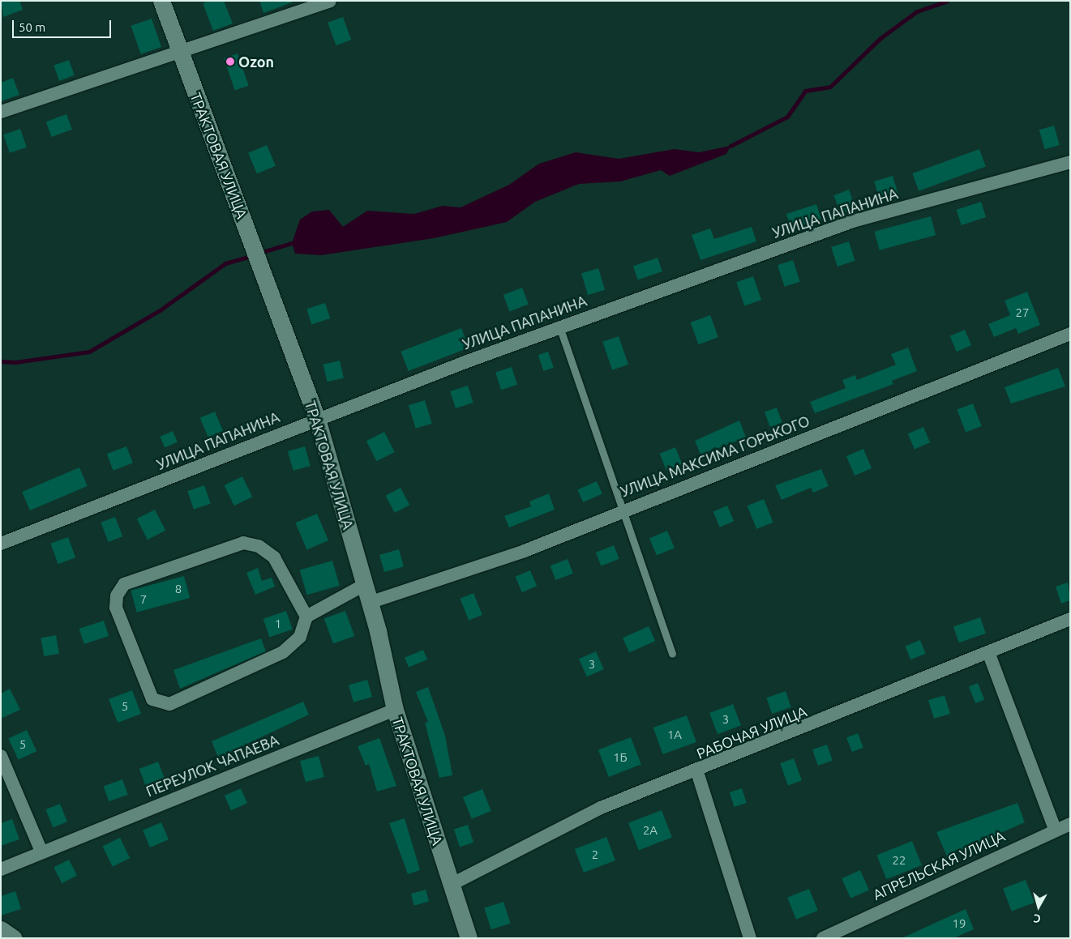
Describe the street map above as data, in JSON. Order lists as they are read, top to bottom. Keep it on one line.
{"streets":{"street":["ТРАКТОВАЯ УЛИЦА","УЛИЦА ПАПАНИНА","УЛИЦА МАКСИМА ГОРЬКОГО","РАБОЧАЯ УЛИЦА","ПЕРЕУЛОК ЧАПАЕВА","АПРЕЛЬСКАЯ УЛИЦА"]},"crossings":[["ТРАКТОВАЯ УЛИЦА","УЛИЦА ПАПАНИНА"],["ТРАКТОВАЯ УЛИЦА","УЛИЦА МАКСИМА ГОРЬКОГО"],["ТРАКТОВАЯ УЛИЦА","РАБОЧАЯ УЛИЦА"],["ТРАКТОВАЯ УЛИЦА","ПЕРЕУЛОК ЧАПАЕВА"]],"places":["Ozon"],"house_numbers":["27","8","7","1","3","5","3","1А","5","1Б","2А","2","22","19"],"scale_bar":"50 m","north":"bottom"}
